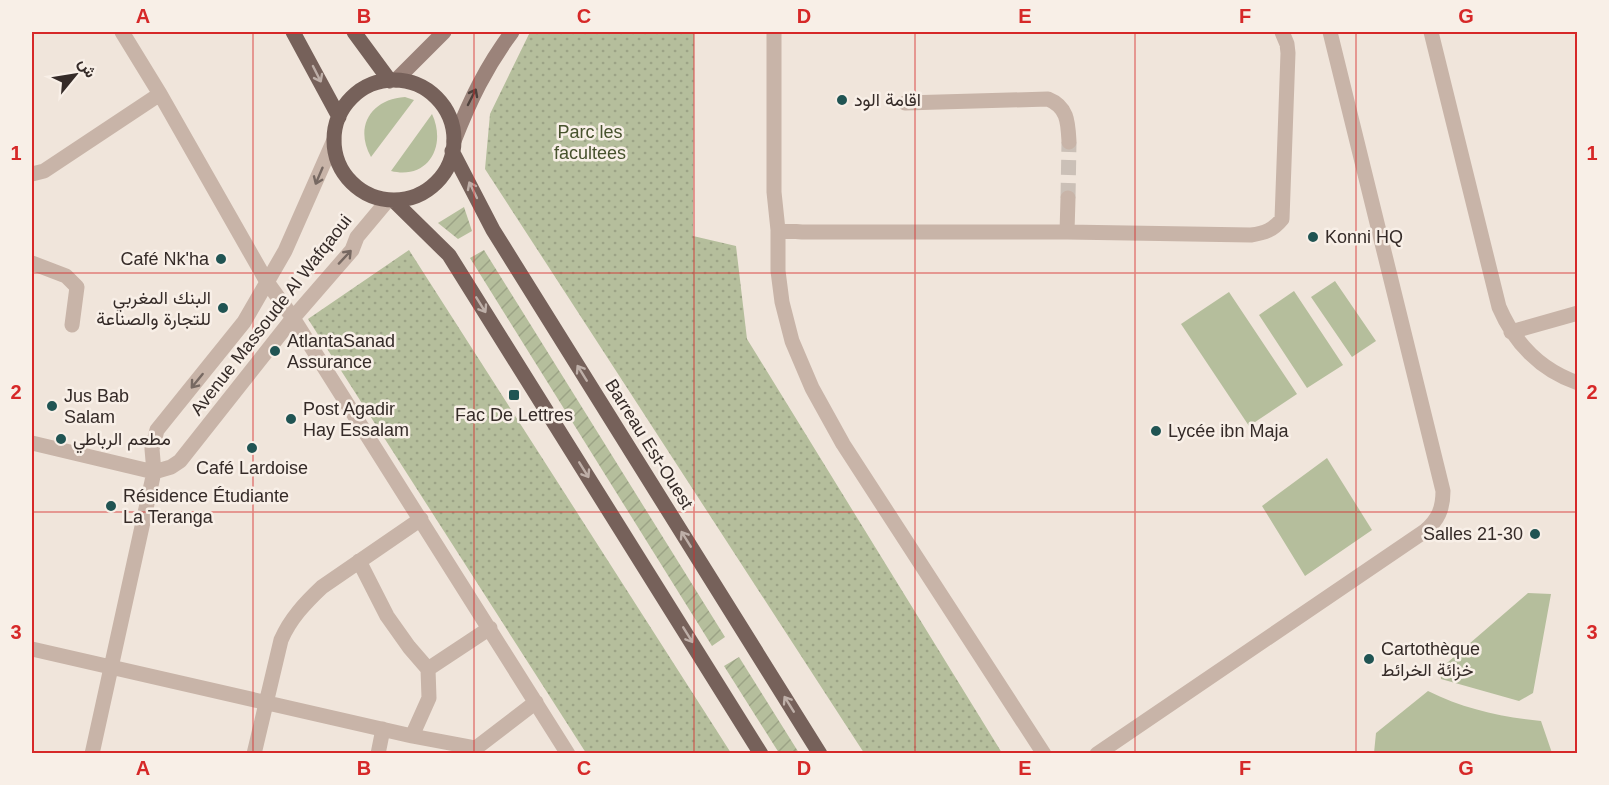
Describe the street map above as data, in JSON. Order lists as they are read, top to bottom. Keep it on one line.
{"streets":{"main road":["Barreau Est-Ouest"],"street":["Avenue Massoude Al Wafqaoui"]},"crossings":[["Avenue Massoude Al Wafqaoui","Barreau Est-Ouest"]],"parks":["Parc les facultees"],"places":{"other":["اقامة الود","Konni HQ","Café Nk'ha","البنك المغربي للتجارة والصناعة","AtlantaSanad Assurance","Jus Bab Salam","Post Agadir Hay Essalam","Lycée ibn Maja","مطعم الرباطي","Café Lardoise","Résidence Étudiante La Teranga","Salles 21-30","Cartothèque خزائة الخرائط"],"transit":["Fac De Lettres"]},"north":"top right","grid":{"columns":["A","B","C","D","E","F","G"],"rows":["1","2","3"]}}
